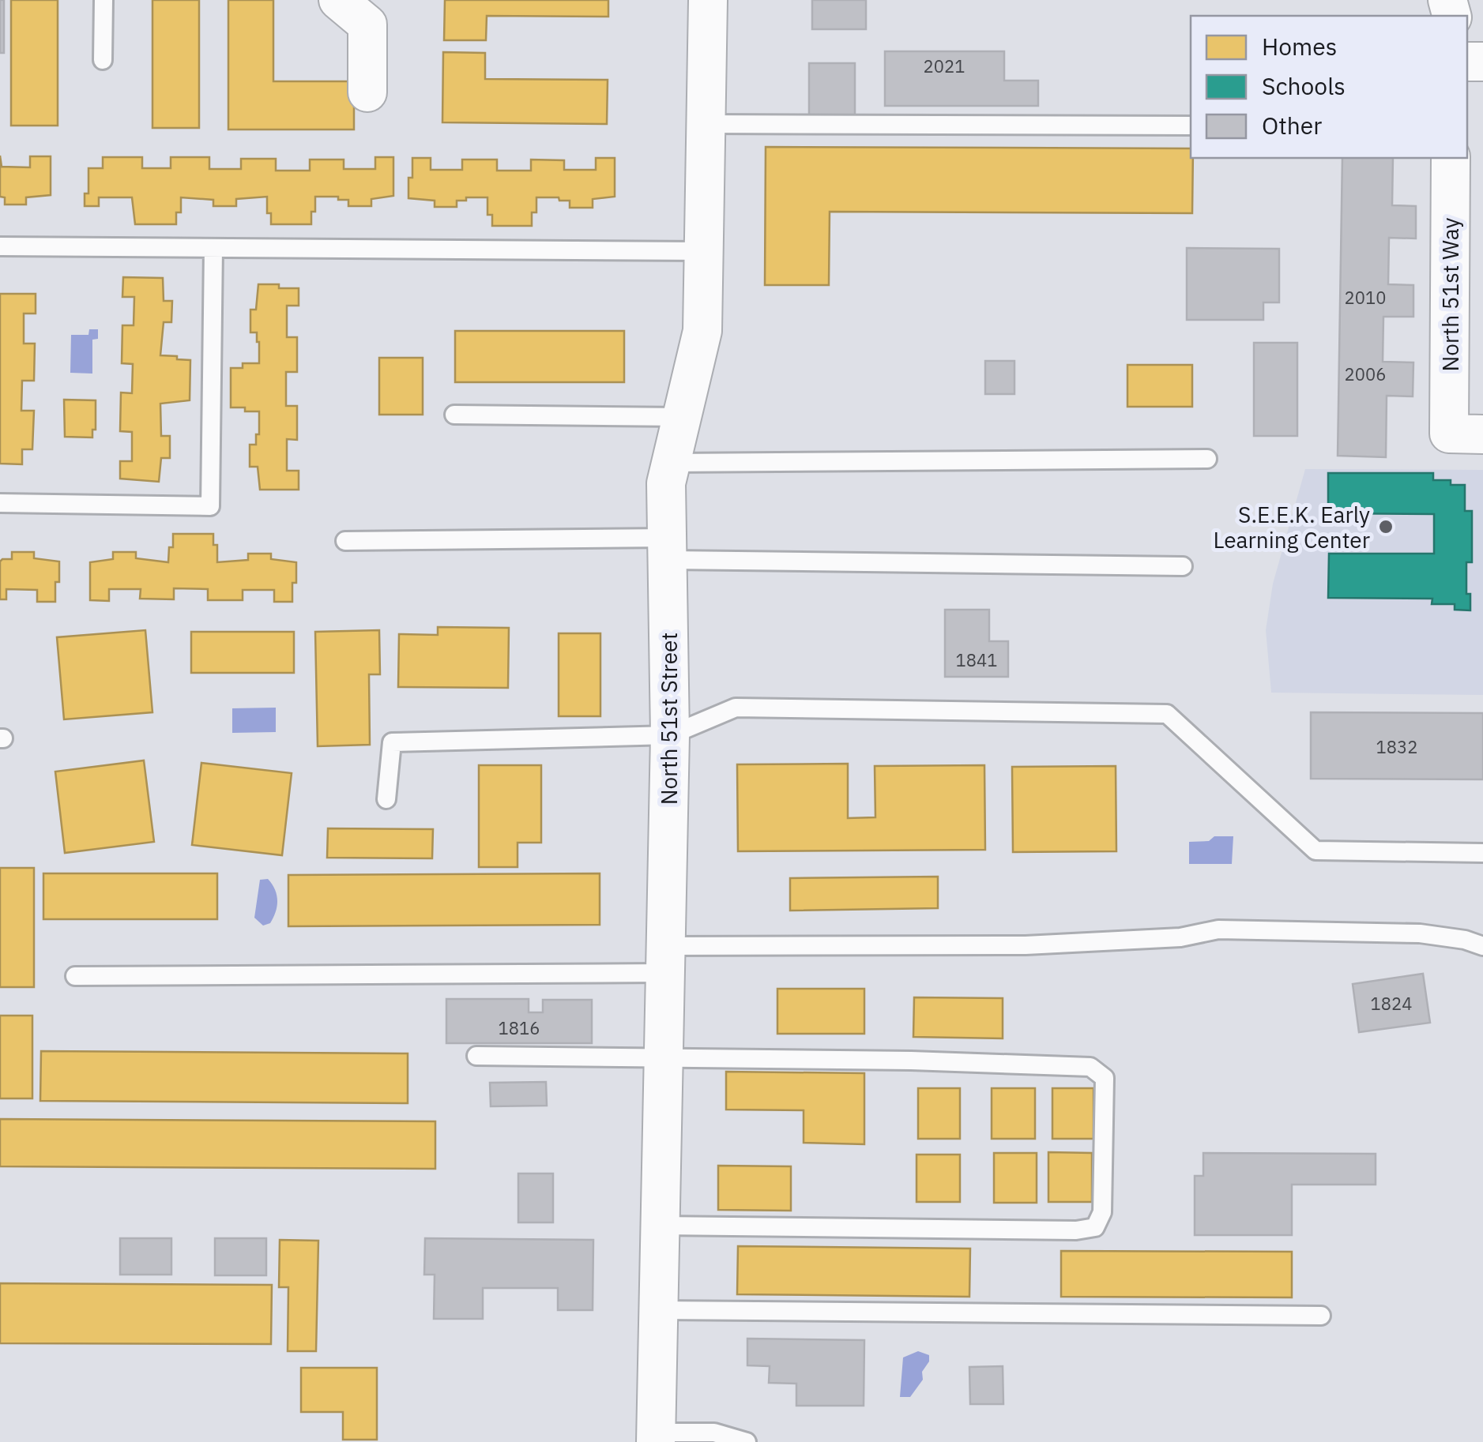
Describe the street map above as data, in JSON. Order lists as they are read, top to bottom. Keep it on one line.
{"streets":{"street":["North 51st Way","North 51st Street"]},"places":["S.E.E.K. Early Learning Center"],"house_numbers":["2021","2010","2006","1841","1832","1824","1816"],"legend":["Homes","Schools","Other"]}
